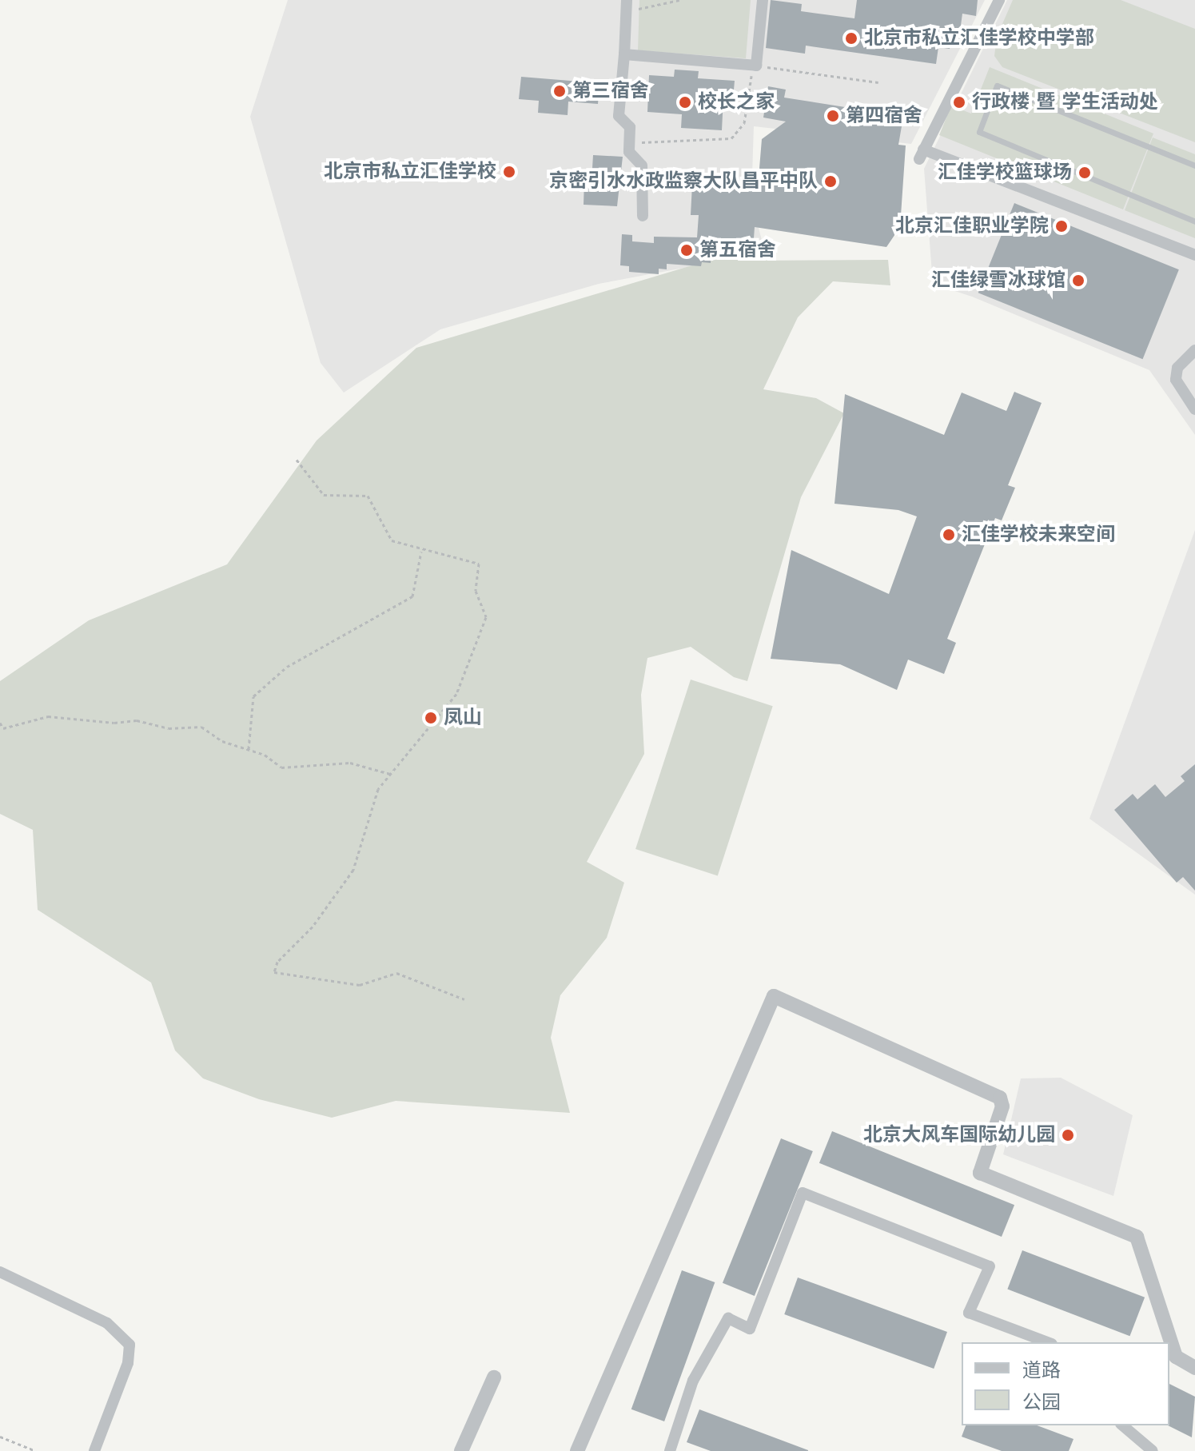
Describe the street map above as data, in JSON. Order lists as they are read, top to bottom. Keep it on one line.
{"places":["北京市私立汇佳学校中学部","第三宿舍","校长之家","行政楼 暨 学生活动处","第四宿舍","北京市私立汇佳学校","汇佳学校篮球场","京密引水水政监察大队昌平中队","北京汇佳职业学院","第五宿舍","汇佳绿雪冰球馆","汇佳学校未来空间","凤山","北京大风车国际幼儿园"],"legend":["道路","公园"]}
